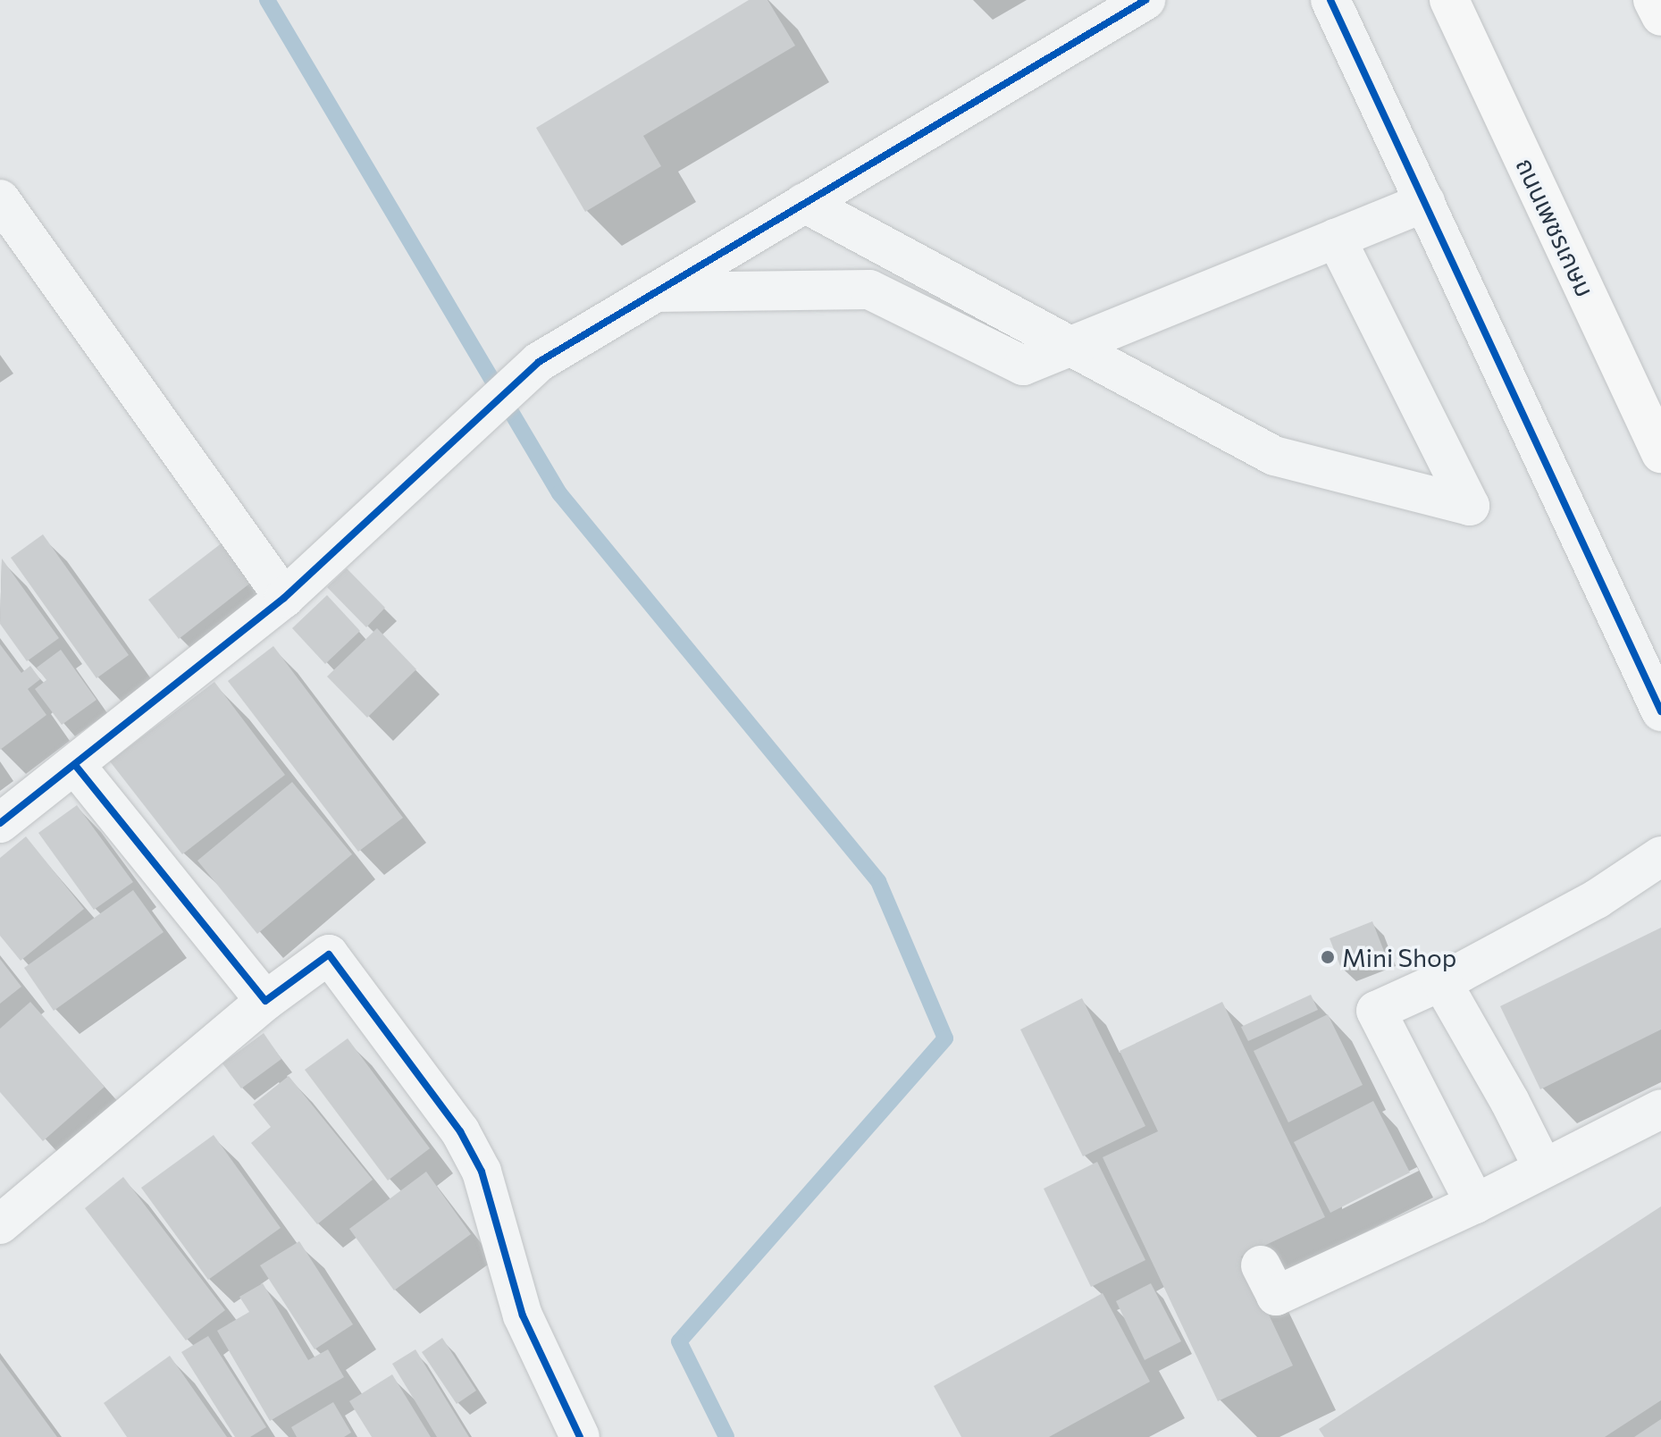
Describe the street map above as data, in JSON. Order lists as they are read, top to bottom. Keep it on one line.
{"streets":{"main road":["ถนนเพชรเกษม"]},"places":["Mini Shop"]}
